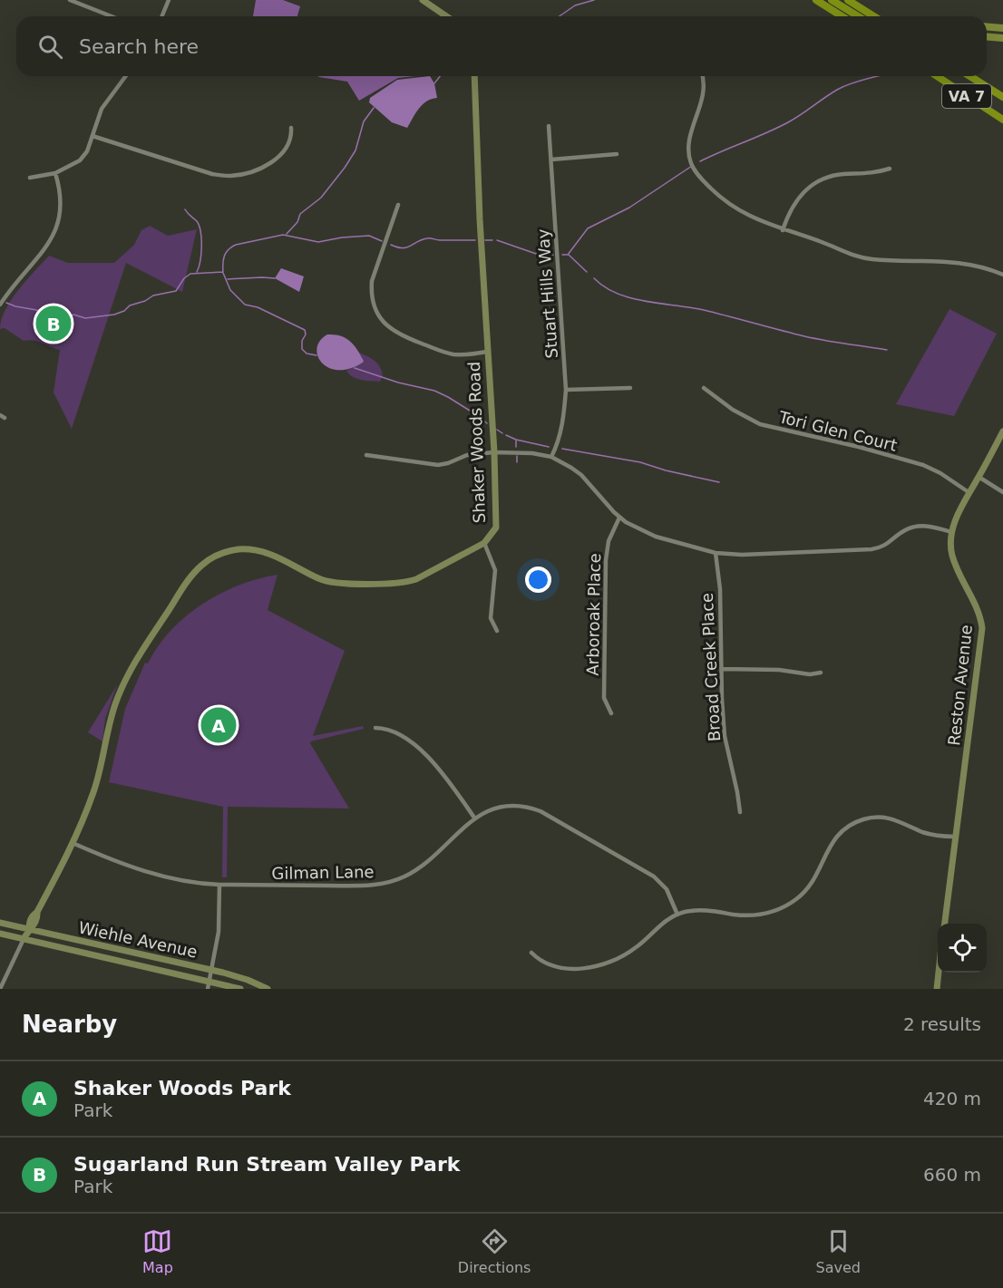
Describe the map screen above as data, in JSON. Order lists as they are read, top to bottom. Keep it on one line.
{"streets":{"highway":["VA 7"],"street":["Stuart Hills Way","Tori Glen Court","Shaker Woods Road","Arboroak Place","Broad Creek Place","Reston Avenue","Gilman Lane","Wiehle Avenue"]},"crossings":[["Tori Glen Court","Reston Avenue"],["Shaker Woods Road","Gilman Lane"],["Shaker Woods Road","Wiehle Avenue"]],"page":{"search":"Search here","pins":["B","A"],"heading":["Nearby","2 results"],"list":[{"mark":"A","name":"Shaker Woods Park","note":"Park","value":"420 m"},{"mark":"B","name":"Sugarland Run Stream Valley Park","note":"Park","value":"660 m"}],"nav":["Map","Directions","Saved"]}}
